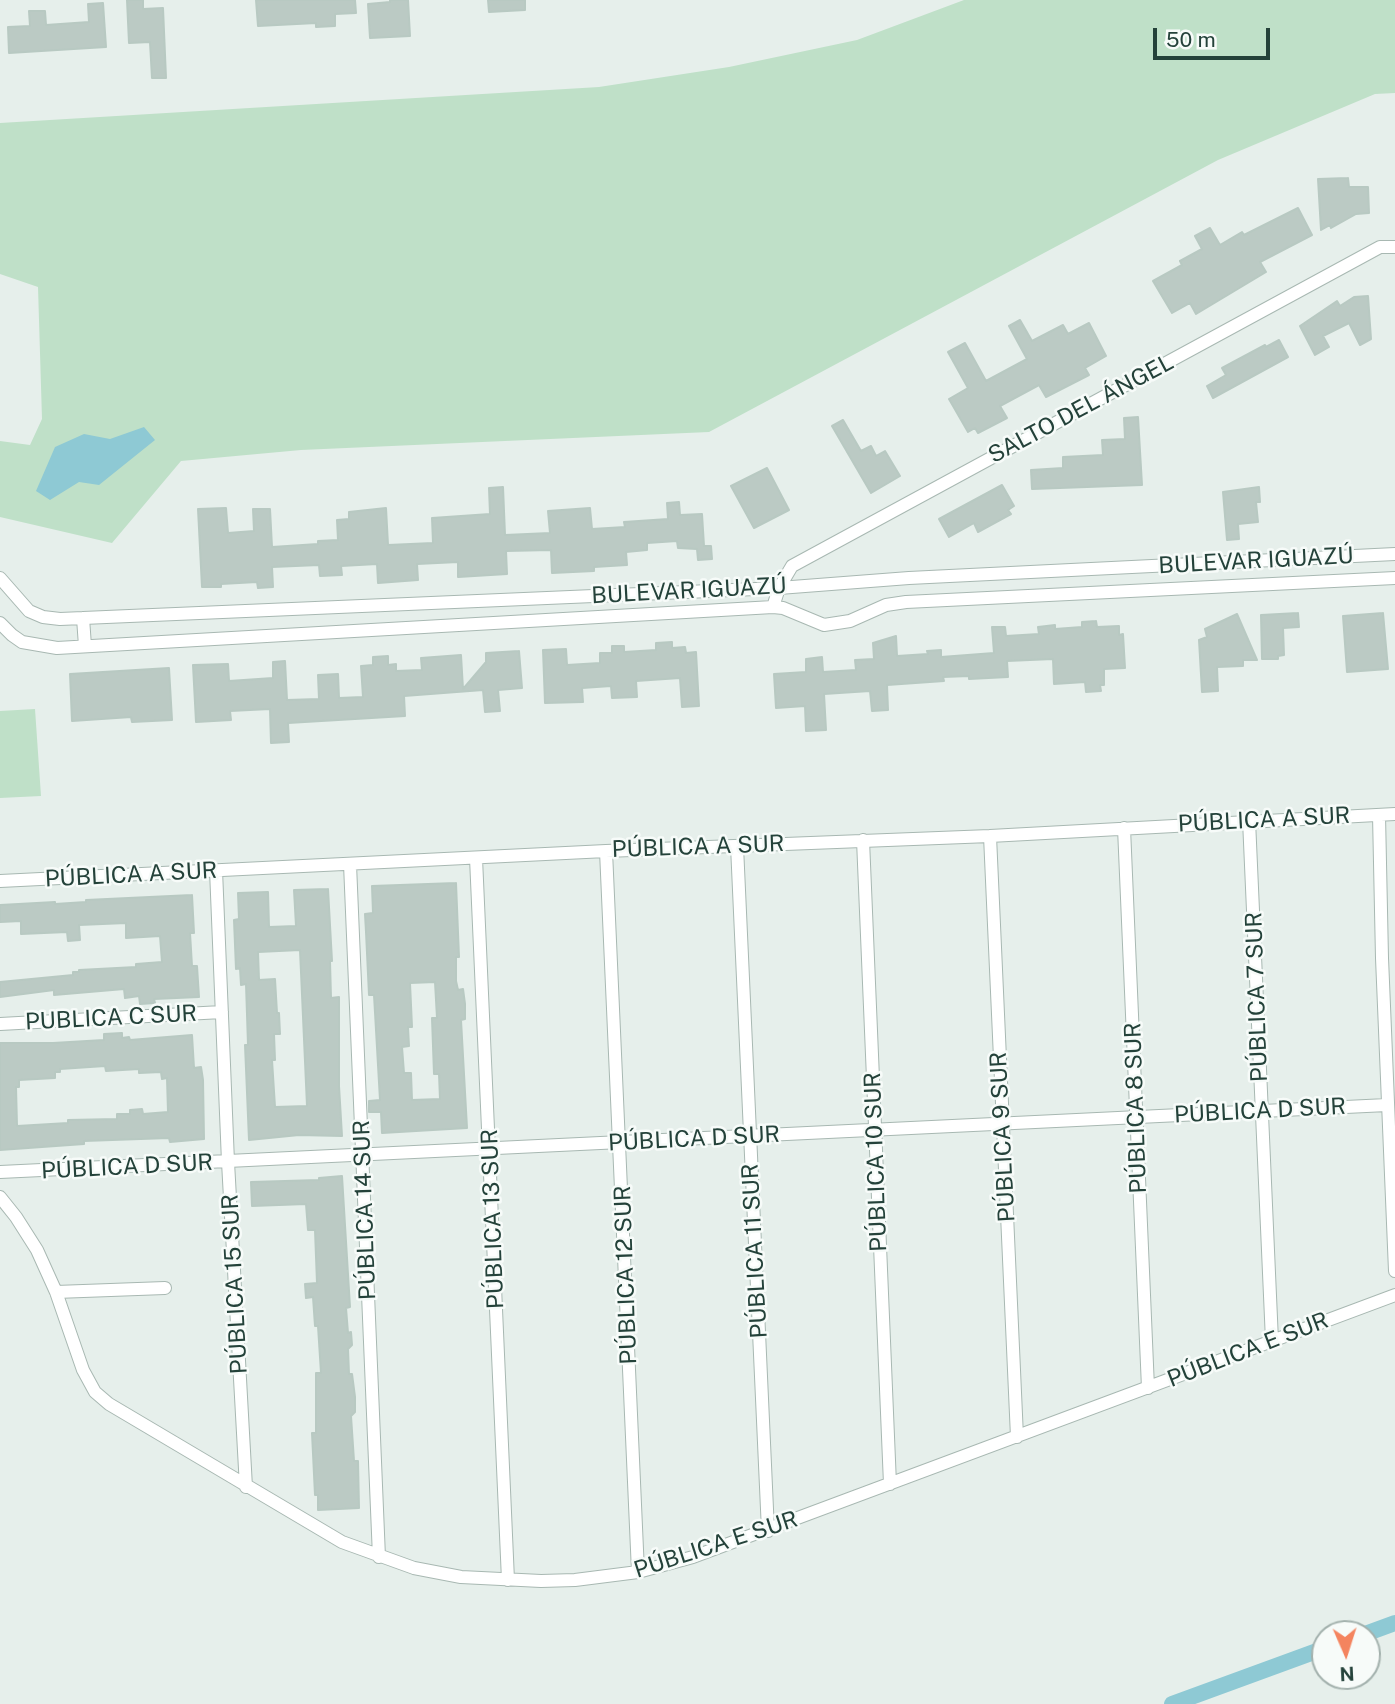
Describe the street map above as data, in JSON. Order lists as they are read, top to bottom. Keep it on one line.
{"streets":{"street":["SALTO DEL ÁNGEL","BULEVAR IGUAZÚ","PÚBLICA A SUR","PÚBLICA 7 SUR","PUBLICA C SUR","PÚBLICA 8 SUR","PÚBLICA D SUR","PÚBLICA 9 SUR","PÚBLICA 10 SUR","PÚBLICA 14 SUR","PÚBLICA 13 SUR","PÚBLICA 11 SUR","PÚBLICA 12 SUR","PÚBLICA 15 SUR","PÚBLICA E SUR"]},"crossings":[["SALTO DEL ÁNGEL","BULEVAR IGUAZÚ"],["PÚBLICA A SUR","PÚBLICA 7 SUR"],["PÚBLICA A SUR","PÚBLICA 8 SUR"],["PÚBLICA A SUR","PÚBLICA 9 SUR"],["PÚBLICA A SUR","PÚBLICA 10 SUR"],["PÚBLICA A SUR","PÚBLICA 14 SUR"],["PÚBLICA A SUR","PÚBLICA 13 SUR"],["PÚBLICA A SUR","PÚBLICA 11 SUR"],["PÚBLICA A SUR","PÚBLICA 12 SUR"],["PÚBLICA A SUR","PÚBLICA 15 SUR"],["PÚBLICA 7 SUR","PÚBLICA D SUR"],["PÚBLICA 7 SUR","PÚBLICA E SUR"],["PUBLICA C SUR","PÚBLICA 15 SUR"],["PÚBLICA 8 SUR","PÚBLICA D SUR"],["PÚBLICA 8 SUR","PÚBLICA E SUR"],["PÚBLICA D SUR","PÚBLICA 9 SUR"],["PÚBLICA D SUR","PÚBLICA 10 SUR"],["PÚBLICA D SUR","PÚBLICA 14 SUR"],["PÚBLICA D SUR","PÚBLICA 13 SUR"],["PÚBLICA D SUR","PÚBLICA 11 SUR"],["PÚBLICA D SUR","PÚBLICA 12 SUR"],["PÚBLICA D SUR","PÚBLICA 15 SUR"],["PÚBLICA 9 SUR","PÚBLICA E SUR"],["PÚBLICA 10 SUR","PÚBLICA E SUR"],["PÚBLICA 14 SUR","PÚBLICA E SUR"],["PÚBLICA 13 SUR","PÚBLICA E SUR"],["PÚBLICA 11 SUR","PÚBLICA E SUR"],["PÚBLICA 12 SUR","PÚBLICA E SUR"],["PÚBLICA 15 SUR","PÚBLICA E SUR"]],"scale_bar":"50 m","north":"bottom"}
